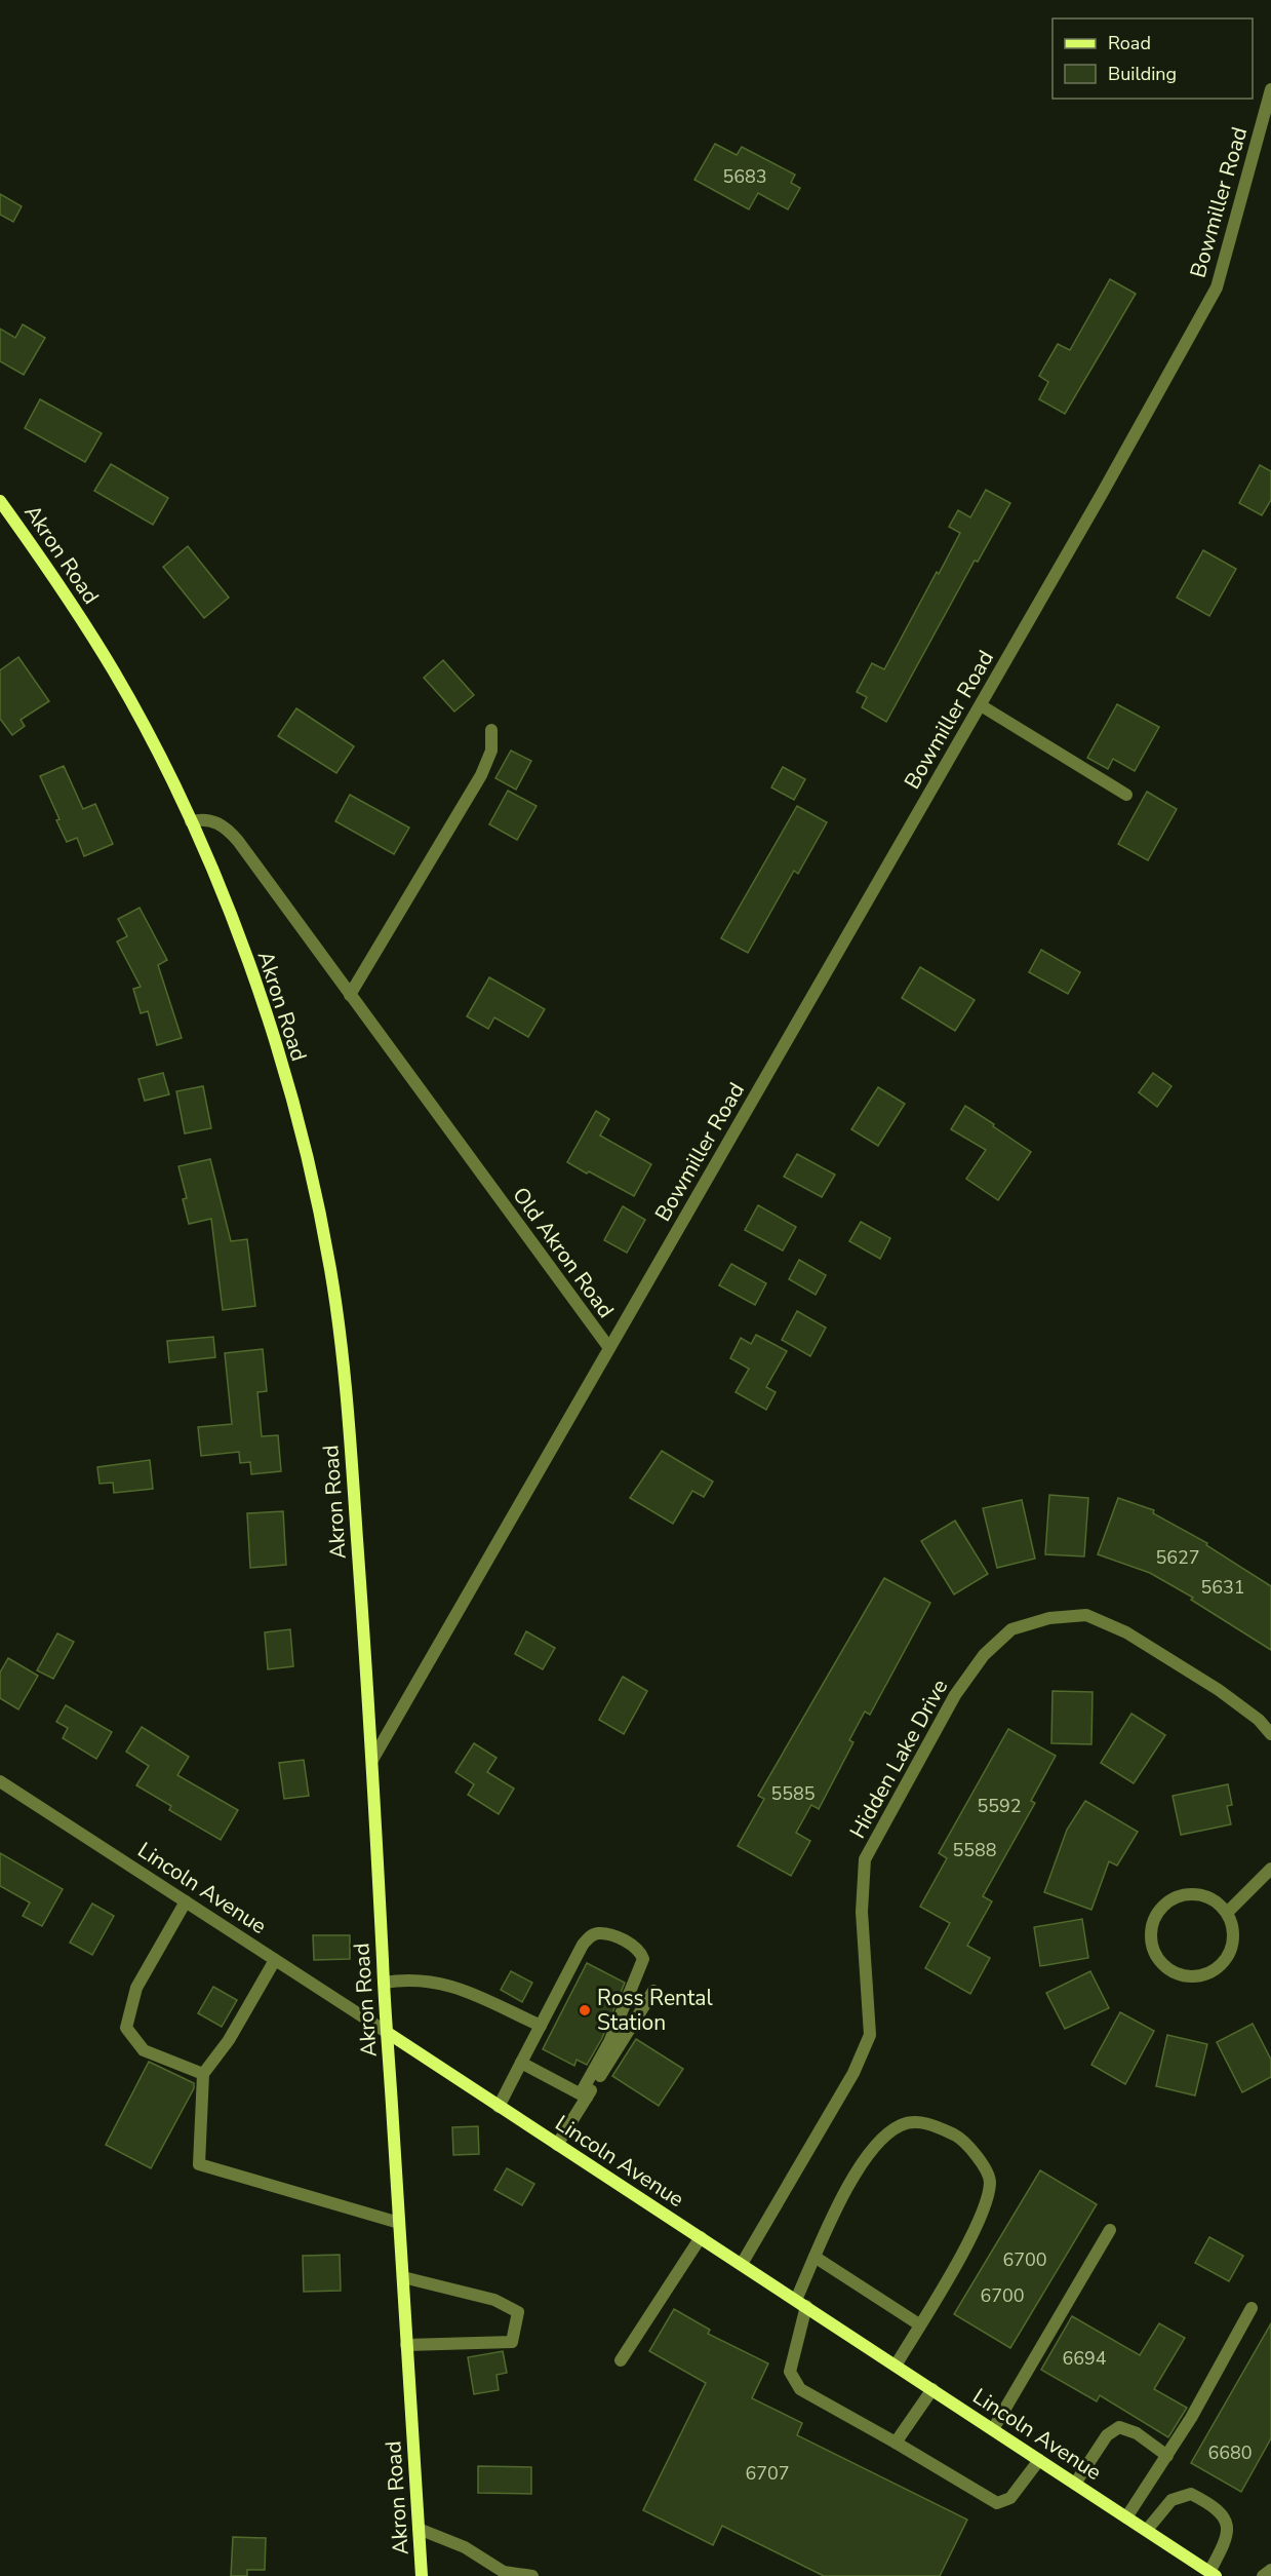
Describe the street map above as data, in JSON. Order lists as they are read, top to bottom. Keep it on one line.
{"streets":{"main road":["Akron Road","Lincoln Avenue"],"street":["Bowmiller Road","Old Akron Road","Hidden Lake Drive"]},"crossings":[["Bowmiller Road","Old Akron Road"],["Akron Road","Old Akron Road"],["Akron Road","Lincoln Avenue"],["Hidden Lake Drive","Lincoln Avenue"]],"places":["Ross Rental Station"],"house_numbers":["5683","5627","5631","5585","5592","5588","6700","6700","6694","6680","6707"],"legend":["Road","Building"]}
